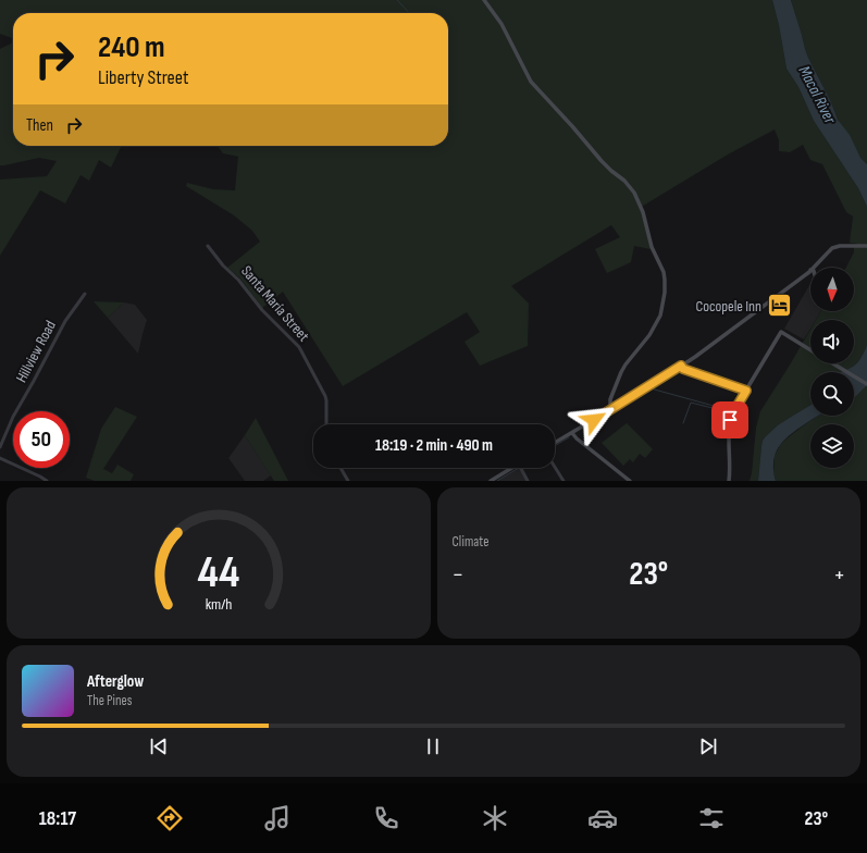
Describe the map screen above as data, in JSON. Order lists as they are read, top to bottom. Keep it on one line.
{"streets":{"street":["Santa María Street","Hillview Road"]},"water":["Macal River"],"places":{"hotel":["Cocopele Inn"]},"north":"bottom","page":{"turn":["240 m","Liberty Street"],"then":"Then","limit":"50","trip":"18:19 · 2 min · 490 m","tile":"Climate","heat":["−","23°","+"],"song":["Afterglow","The Pines"],"tabs":["18:17","23°"],"gauge":["44","km/h"]}}
